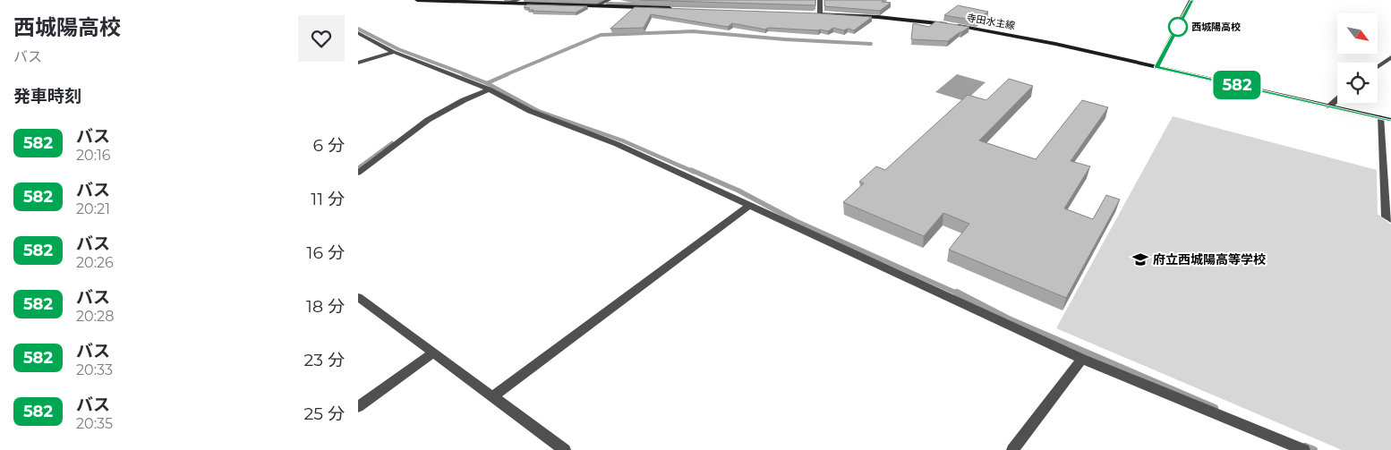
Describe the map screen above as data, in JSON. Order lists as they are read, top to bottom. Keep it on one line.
{"streets":{"main road":["寺田水主線"]},"places":{"other":["西城陽高校"],"school or university":["府立西城陽高等学校"]},"lines":["bus line 582"],"north":"bottom right","page":{"heading":[["西城陽高校","バス"],"発車時刻"],"on_map":"582","list":[{"mark":"582","name":"バス","note":"20:16","value":"6 分"},{"mark":"582","name":"バス","note":"20:21","value":"11 分"},{"mark":"582","name":"バス","note":"20:26","value":"16 分"},{"mark":"582","name":"バス","note":"20:28","value":"18 分"},{"mark":"582","name":"バス","note":"20:33","value":"23 分"},{"mark":"582","name":"バス","note":"20:35","value":"25 分"}]}}
